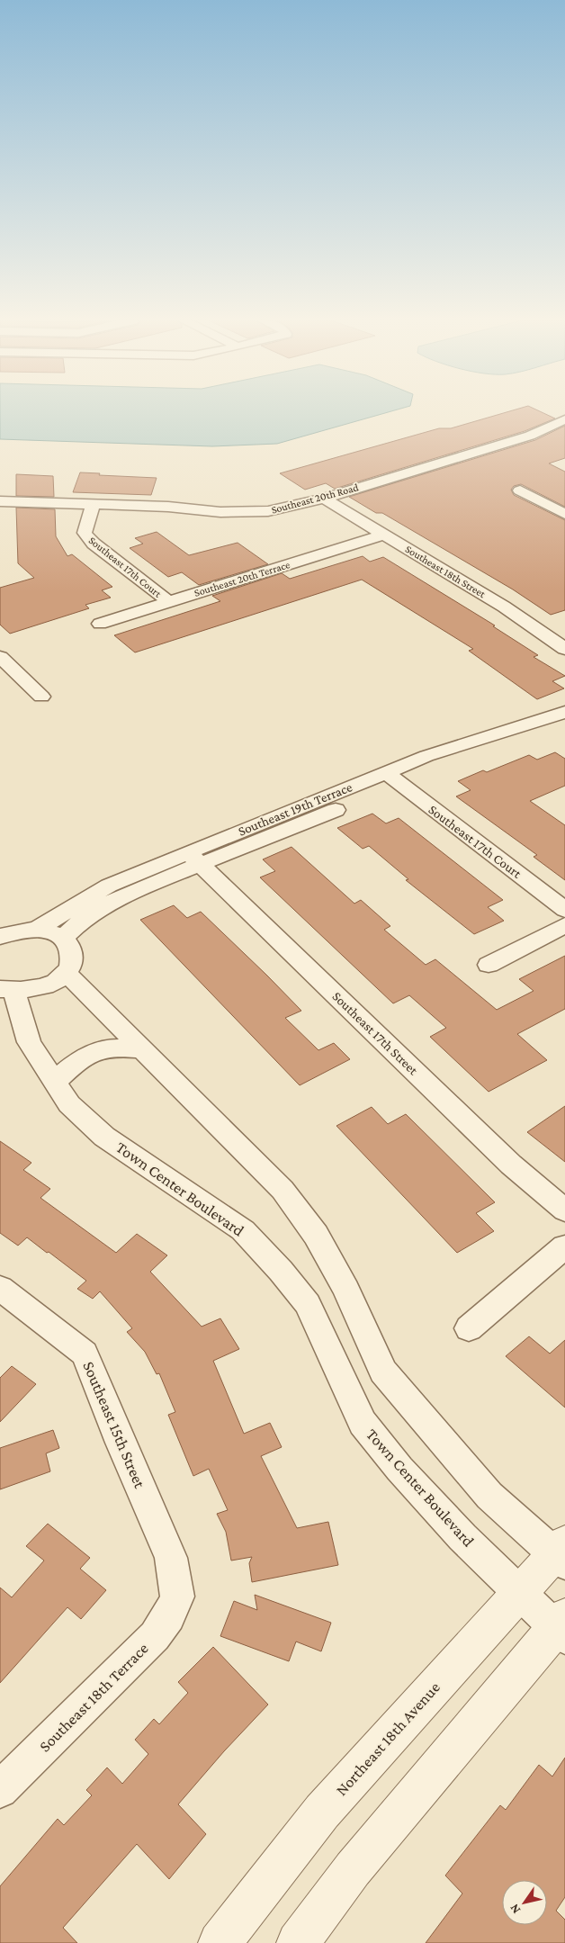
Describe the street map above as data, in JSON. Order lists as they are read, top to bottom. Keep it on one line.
{"streets":{"street":["Southeast 20th Road","Southeast 17th Court","Southeast 18th Street","Southeast 20th Terrace","Southeast 19th Terrace","Southeast 17th Street","Town Center Boulevard","Southeast 15th Street","Southeast 18th Terrace","Northeast 18th Avenue"]},"crossings":[["Southeast 20th Road","Southeast 17th Court"],["Southeast 20th Road","Southeast 18th Street"],["Southeast 17th Court","Southeast 20th Terrace"],["Southeast 17th Court","Southeast 19th Terrace"],["Southeast 18th Street","Southeast 20th Terrace"],["Southeast 19th Terrace","Southeast 17th Street"],["Town Center Boulevard","Northeast 18th Avenue"],["Southeast 15th Street","Southeast 18th Terrace"]],"north":"bottom left"}
